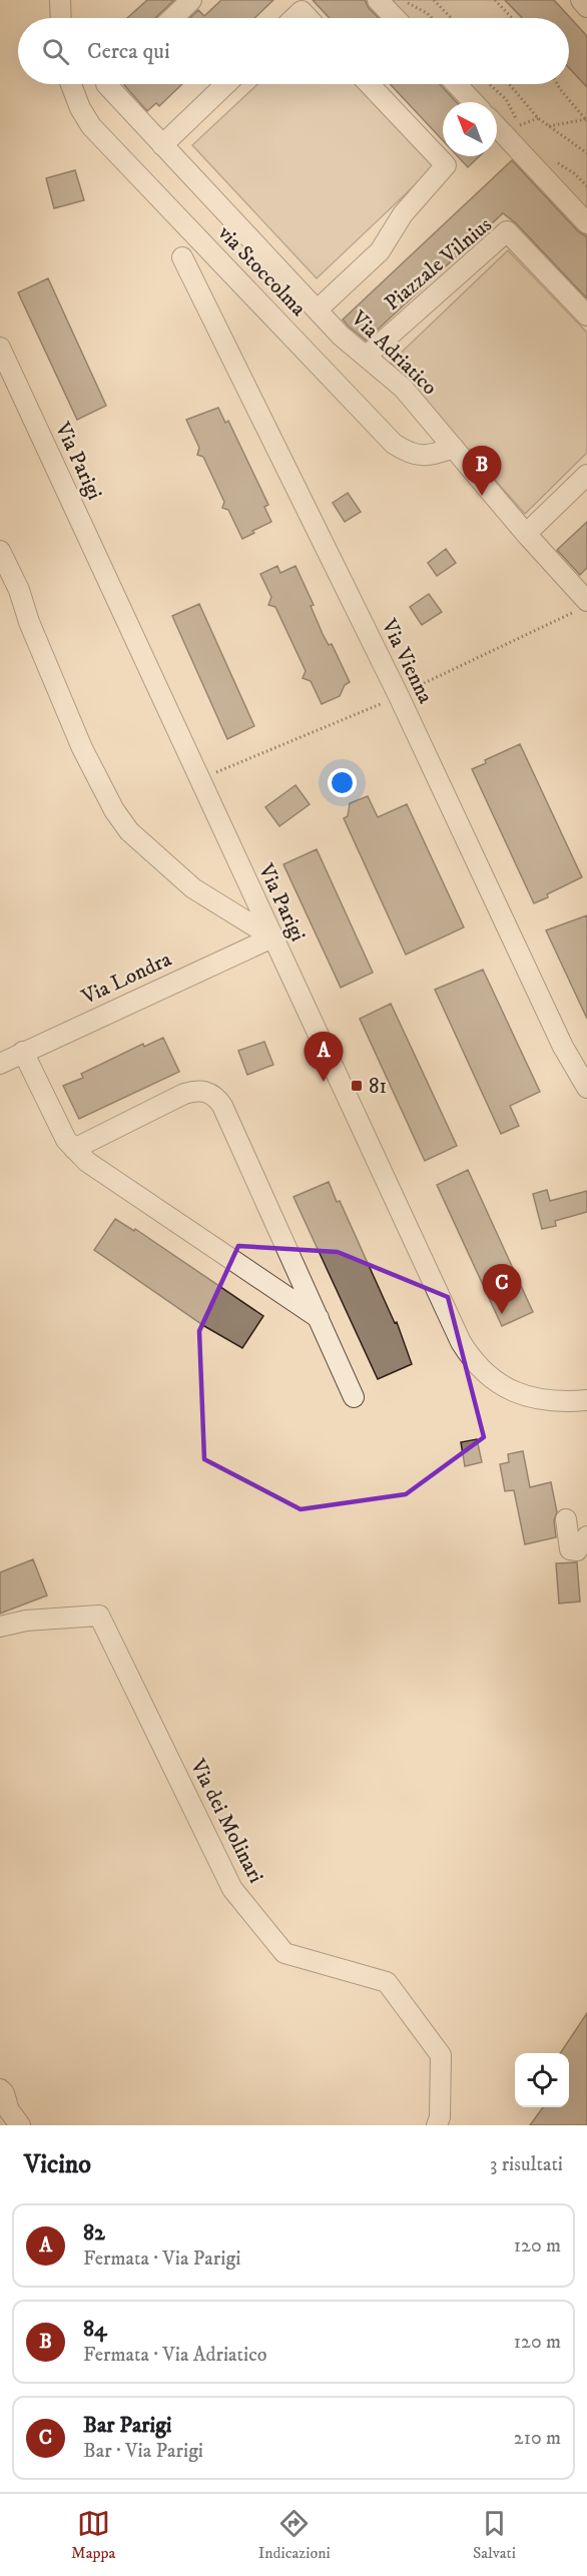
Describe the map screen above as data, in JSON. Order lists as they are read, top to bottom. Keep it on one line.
{"streets":{"street":["Piazzale Vilnius","via Stoccolma","Via Adriatico","Via Parigi","Via Vienna","Via Londra","Via dei Molinari"]},"crossings":[["Piazzale Vilnius","Via Adriatico"],["via Stoccolma","Via Adriatico"],["Via Parigi","Via Londra"]],"places":{"transit":["81"]},"north":"top left","page":{"search":"Cerca qui","pins":["B","A","C"],"heading":["Vicino","3 risultati"],"list":[{"mark":"A","name":"82","note":"Fermata · Via Parigi","value":"120 m"},{"mark":"B","name":"84","note":"Fermata · Via Adriatico","value":"120 m"},{"mark":"C","name":"Bar Parigi","note":"Bar · Via Parigi","value":"210 m"}],"nav":["Mappa","Indicazioni","Salvati"]}}
